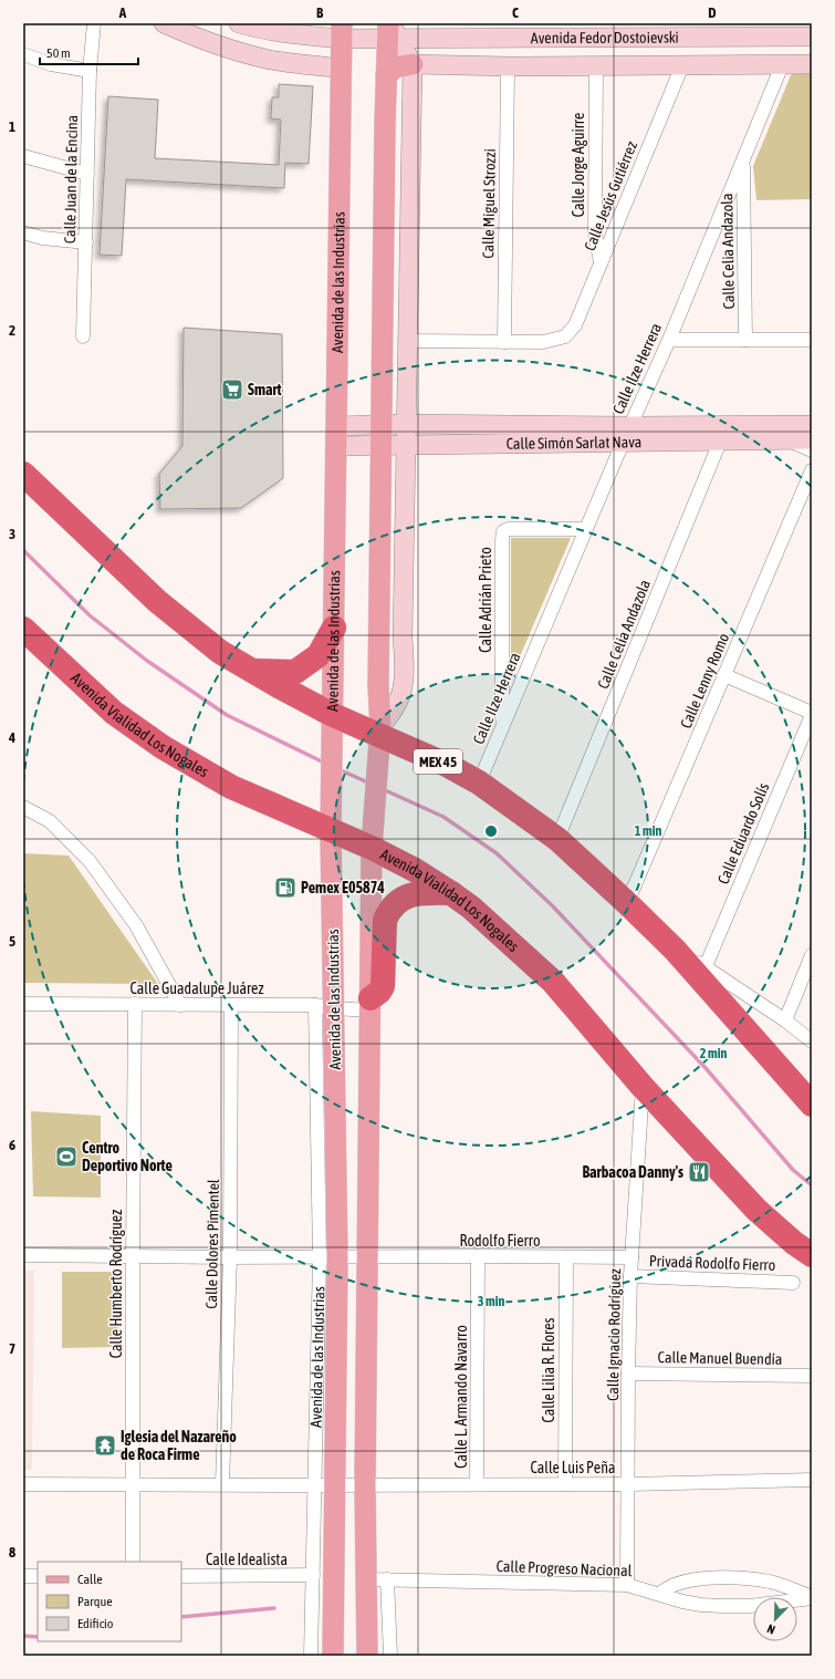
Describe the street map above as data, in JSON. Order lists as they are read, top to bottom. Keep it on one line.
{"streets":{"highway":["Avenida Vialidad Los Nogales","MEX 45"],"main road":["Avenida de las Industrias"],"street":["Avenida Fedor Dostoievski","Calle Jorge Aguirre","Calle Juan de la Encina","Calle Jesús Gutiérrez","Calle Miguel Strozzi","Calle Celia Andazola","Calle Ilze Herrera","Calle Simón Sarlat Nava","Calle Adrián Prieto","Calle Lenny Romo","Calle Eduardo Solís","Calle Guadalupe Juárez","Rodolfo Fierro","Calle Dolores Pimentel","Privada Rodolfo Fierro","Calle Humberto Rodríguez","Calle Ignacio Rodríguez","Calle Manuel Buendía","Calle Lilia R. Flores","Calle L. Armando Navarro","Calle Luis Peña","Calle Idealista","Calle Progreso Nacional"]},"crossings":[["Avenida Fedor Dostoievski","Avenida de las Industrias"],["Calle Jorge Aguirre","Calle Jesús Gutiérrez"],["Calle Jesús Gutiérrez","Calle Miguel Strozzi"],["Calle Celia Andazola","Calle Ilze Herrera"],["Calle Celia Andazola","Calle Simón Sarlat Nava"],["Calle Celia Andazola","MEX 45"],["Avenida de las Industrias","Calle Simón Sarlat Nava"],["Avenida de las Industrias","Avenida Vialidad Los Nogales"],["Avenida de las Industrias","MEX 45"],["Avenida de las Industrias","Calle Guadalupe Juárez"],["Avenida de las Industrias","Calle Luis Peña"],["Avenida de las Industrias","Calle Idealista"],["Calle Ilze Herrera","Calle Simón Sarlat Nava"],["Calle Ilze Herrera","Calle Adrián Prieto"],["Calle Ilze Herrera","MEX 45"],["Calle Lenny Romo","MEX 45"],["Avenida Vialidad Los Nogales","Calle Ignacio Rodríguez"],["Calle Guadalupe Juárez","Calle Dolores Pimentel"],["Calle Guadalupe Juárez","Calle Humberto Rodríguez"],["Rodolfo Fierro","Calle Ignacio Rodríguez"],["Rodolfo Fierro","Calle Lilia R. Flores"],["Rodolfo Fierro","Calle L. Armando Navarro"],["Privada Rodolfo Fierro","Calle Ignacio Rodríguez"],["Calle Ignacio Rodríguez","Calle Manuel Buendía"],["Calle Ignacio Rodríguez","Calle Luis Peña"],["Calle Ignacio Rodríguez","Calle Progreso Nacional"],["Calle Lilia R. Flores","Calle Luis Peña"],["Calle L. Armando Navarro","Calle Luis Peña"]],"places":{"supermarket":["Smart"],"fuel station":["Pemex E05874"],"sports":["Centro Deportivo Norte"],"restaurant":["Barbacoa Danny's"],"temple":["Iglesia del Nazareño de Roca Firme"]},"legend":["Calle","Parque","Edificio"],"scale_bar":"50 m","north":"bottom left","grid":{"columns":["A","B","C","D"],"rows":["1","2","3","4","5","6","7","8"]},"rings":["1 min","2 min","3 min"]}
